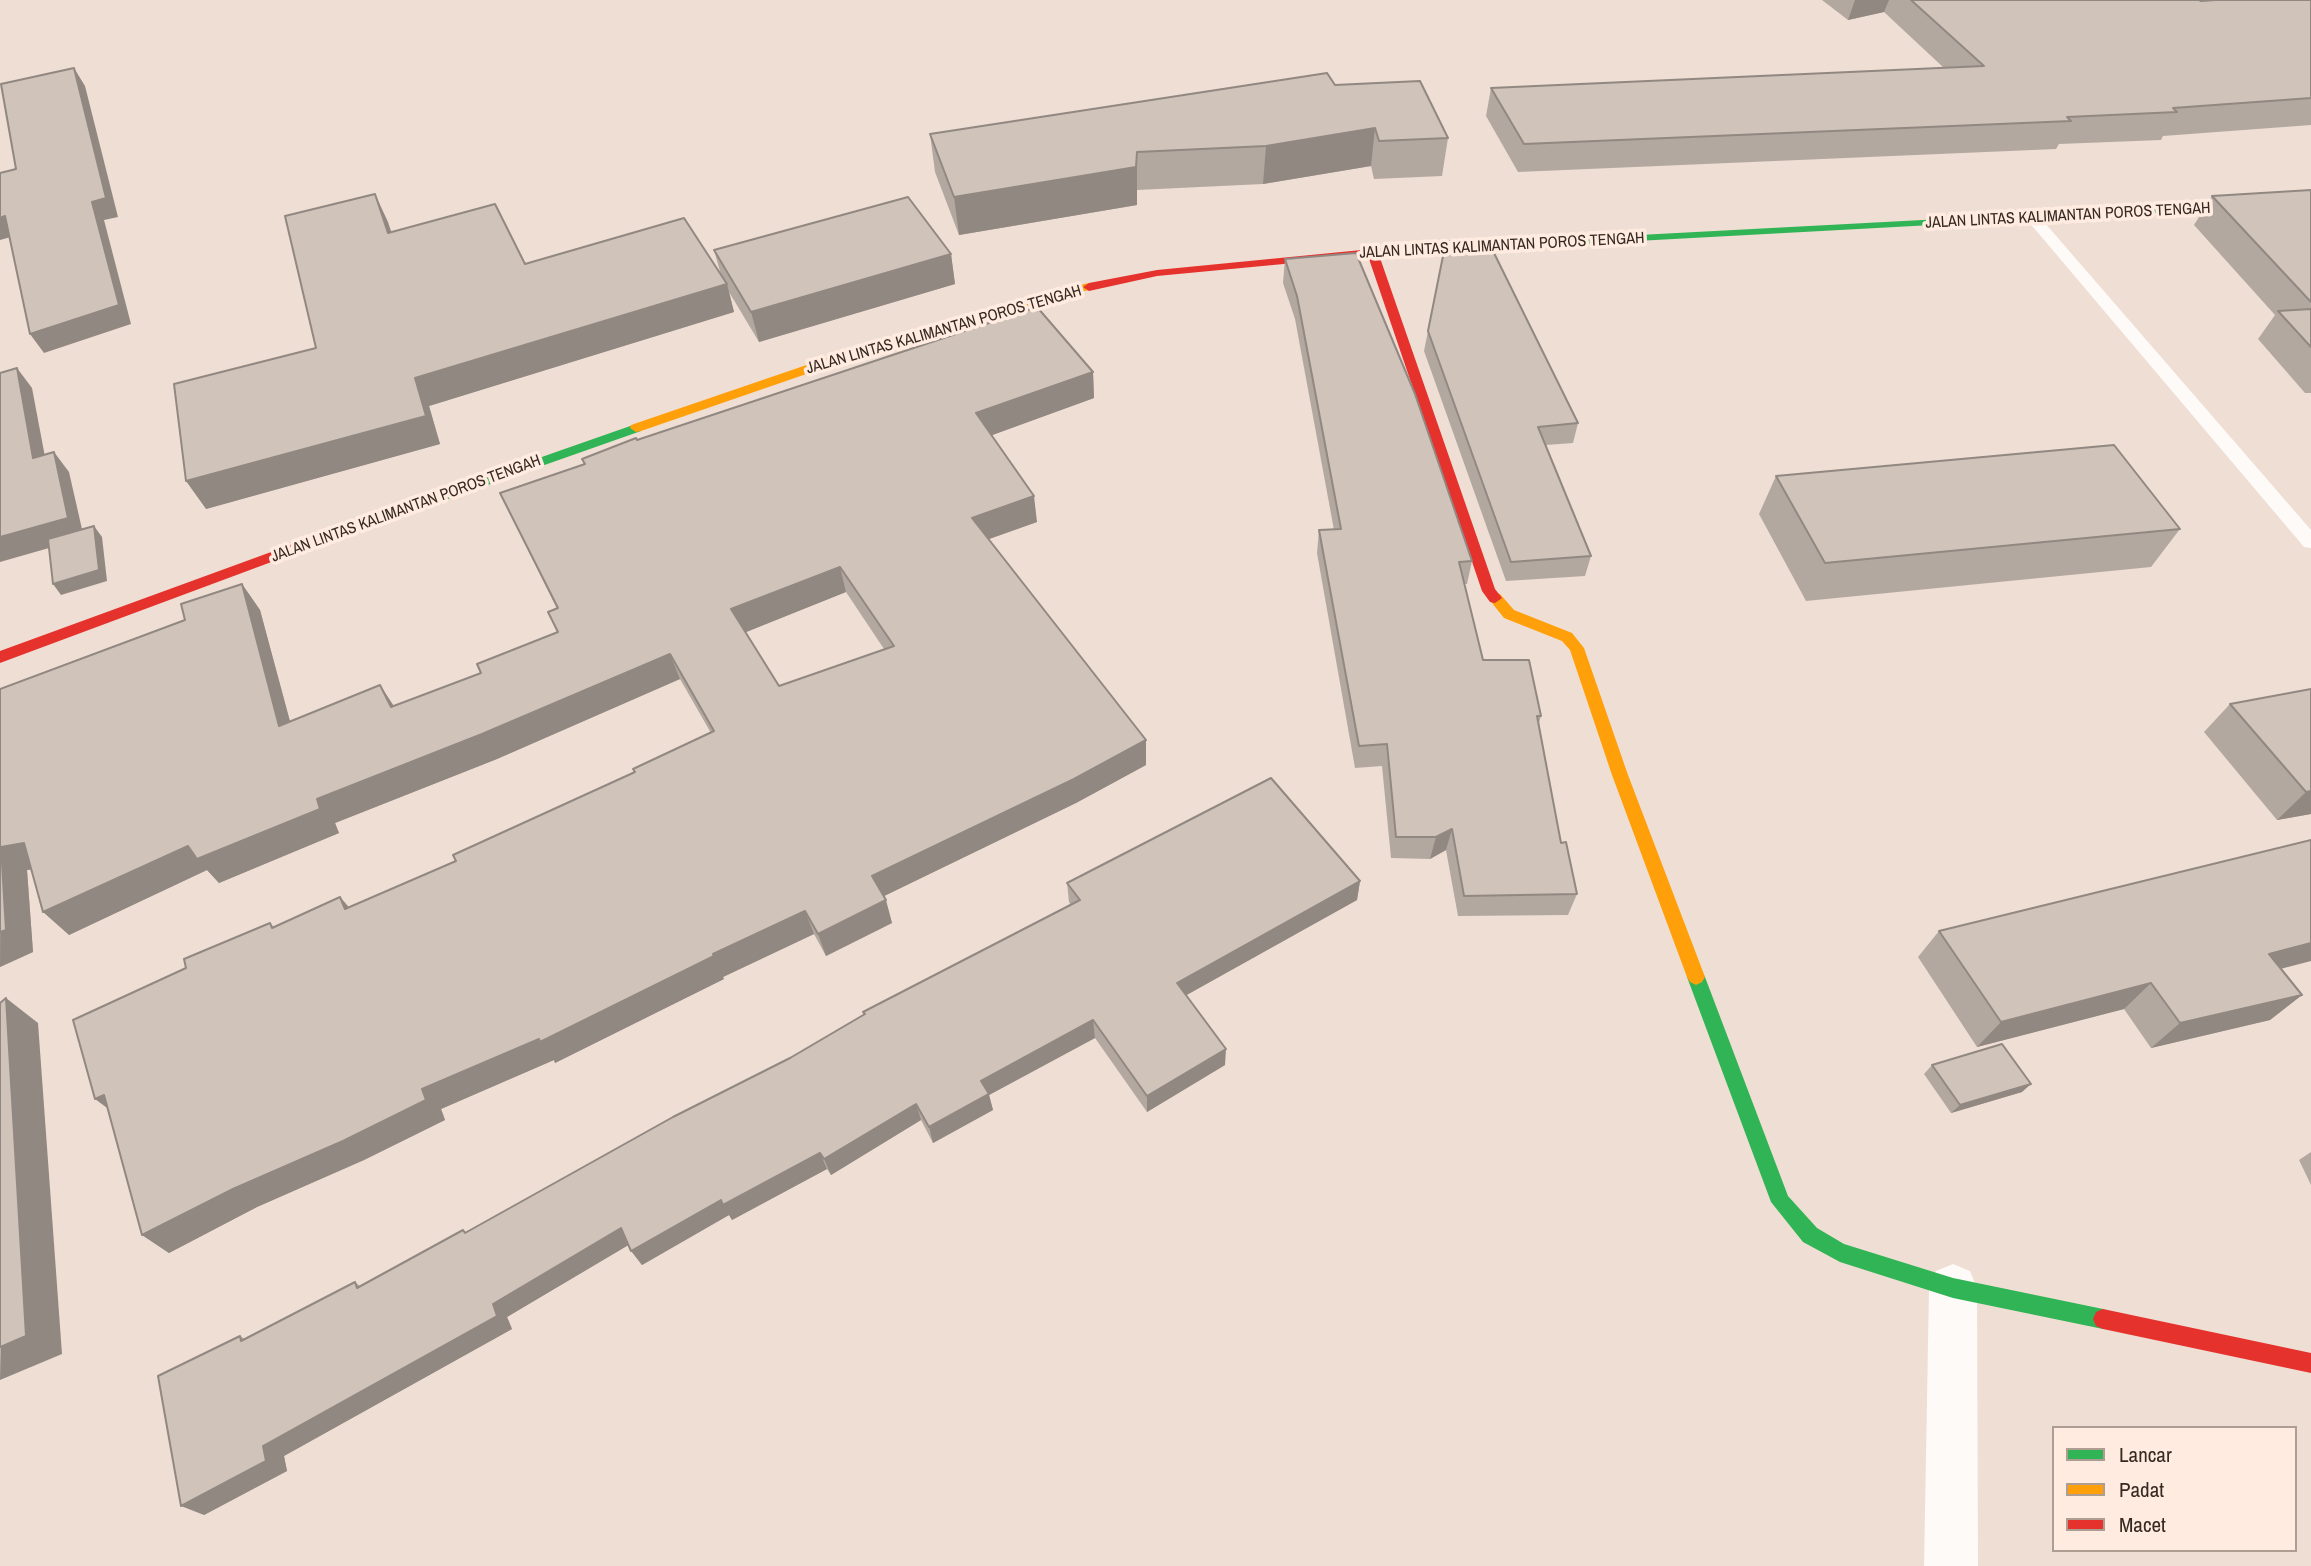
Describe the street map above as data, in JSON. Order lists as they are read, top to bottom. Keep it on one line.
{"streets":{"main road":["JALAN LINTAS KALIMANTAN POROS TENGAH"]},"legend":["Lancar","Padat","Macet"]}
